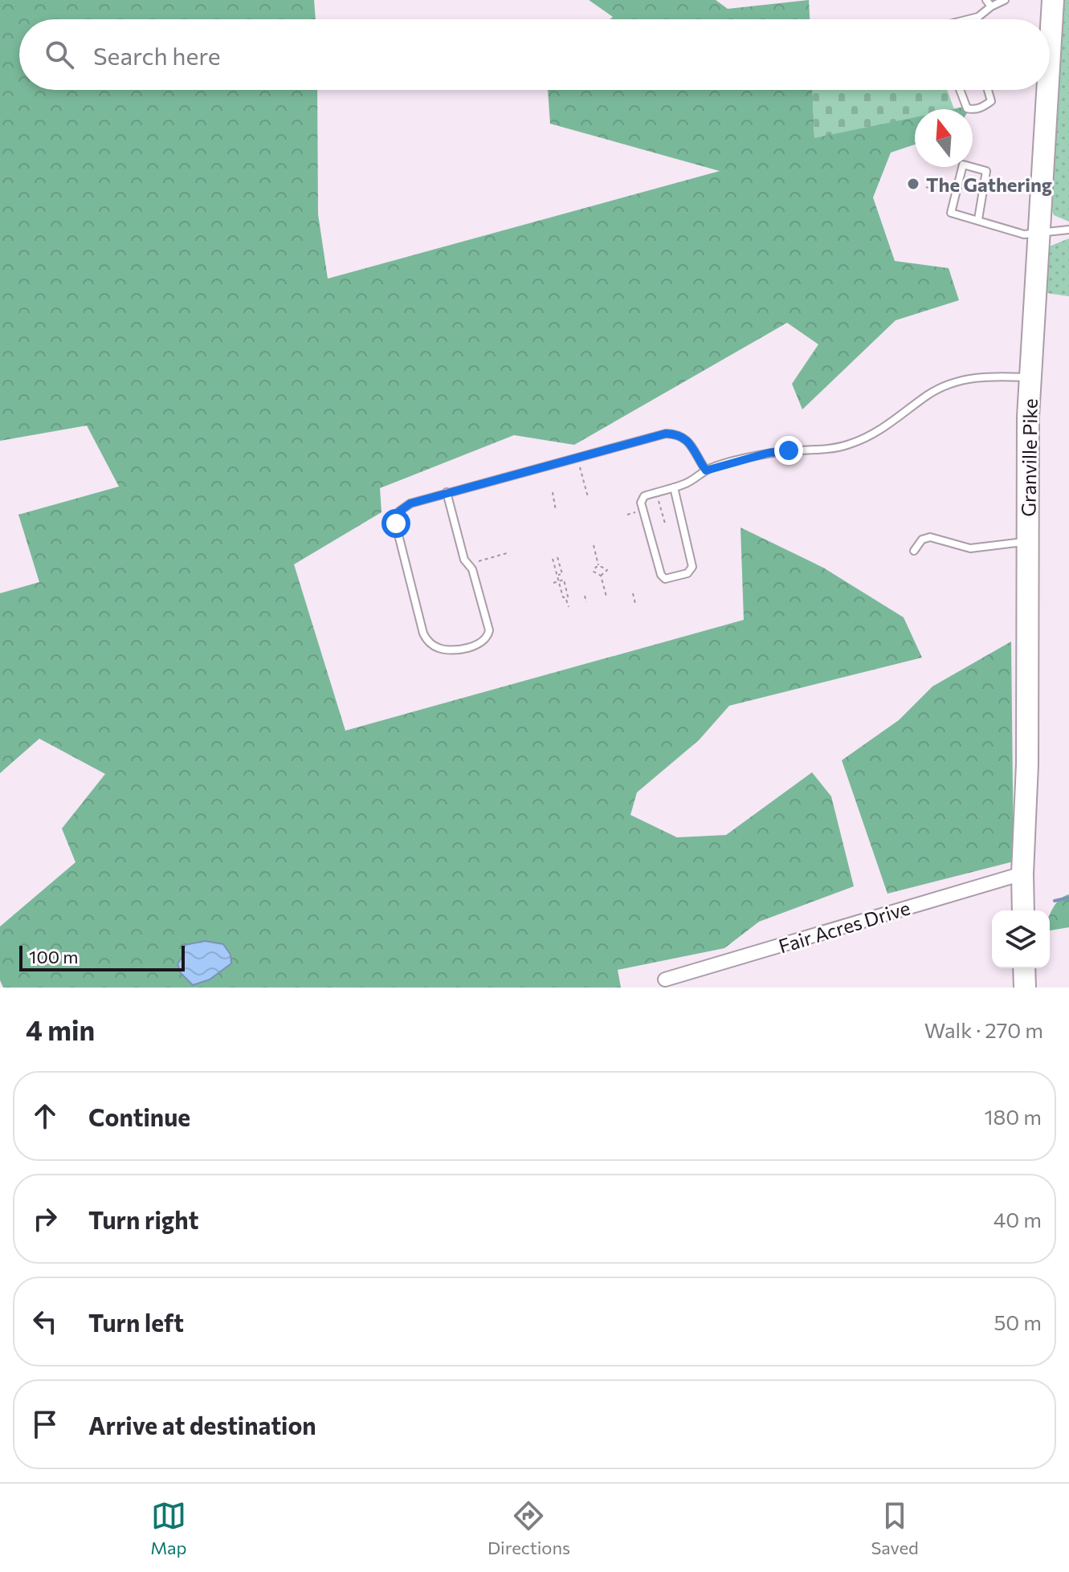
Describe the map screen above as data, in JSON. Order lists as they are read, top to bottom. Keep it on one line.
{"streets":{"highway":["Granville Pike"],"street":["Fair Acres Drive"]},"crossings":[["Granville Pike","Fair Acres Drive"]],"places":["The Gathering"],"scale_bar":"100 m","north":"top","page":{"search":"Search here","scale":"100 m","heading":["4 min","Walk · 270 m"],"list":[["Continue","180 m"],["Turn right","40 m"],["Turn left","50 m"],"Arrive at destination"],"nav":["Map","Directions","Saved"]}}
